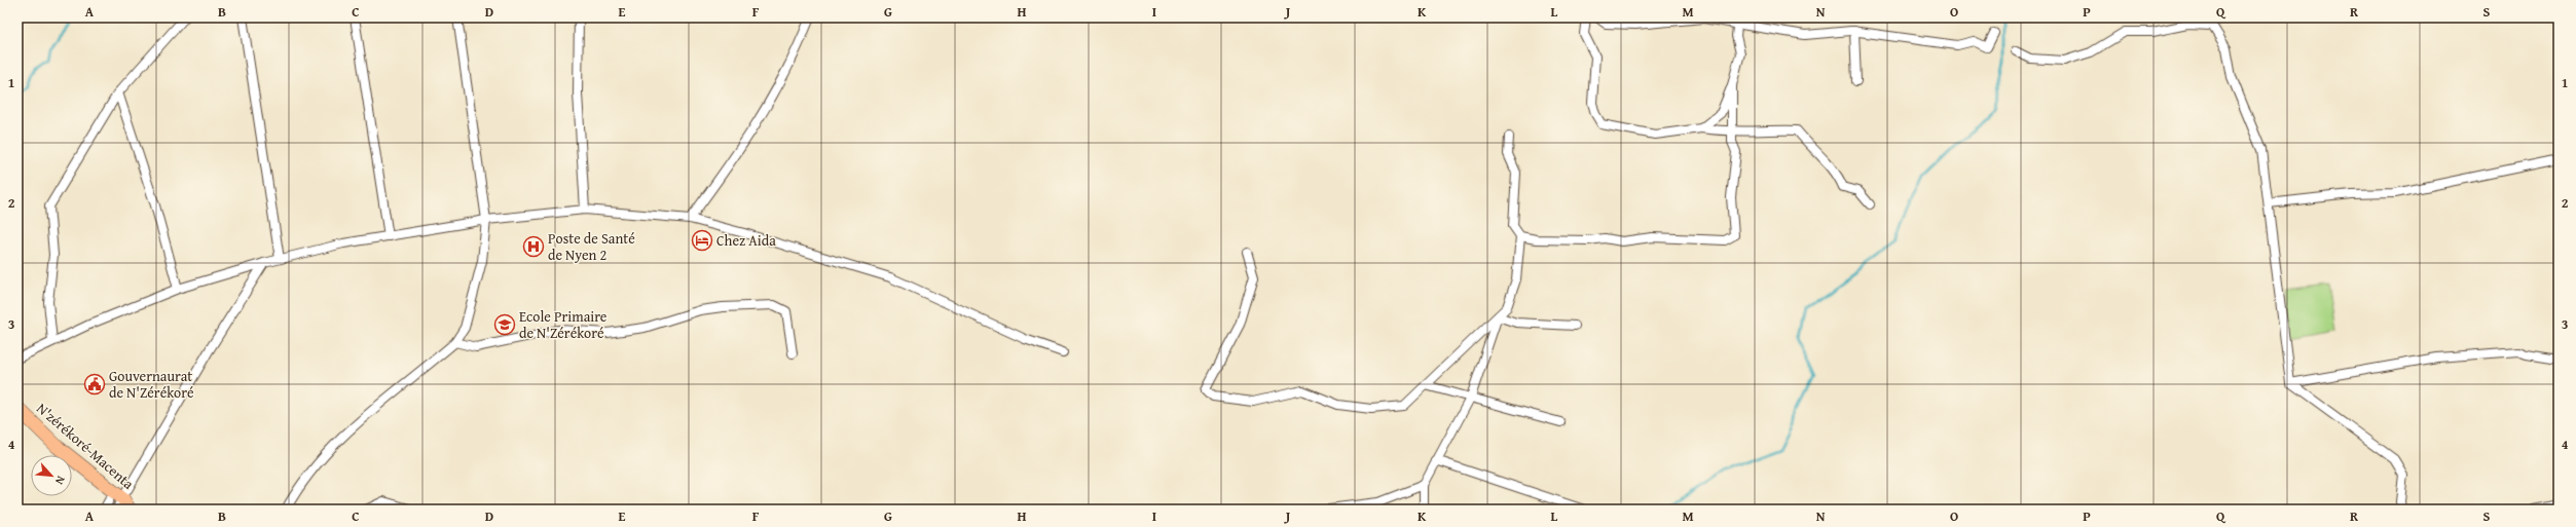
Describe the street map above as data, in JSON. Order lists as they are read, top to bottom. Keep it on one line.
{"streets":{"highway":["N'zérékoré-Macenta"]},"places":{"hotel":["Chez Aida"],"hospital":["Poste de Santé de Nyen 2"],"school or university":["Ecole Primaire de N'Zérékoré"],"public building":["Gouvernaurat de N'Zérékoré"]},"north":"bottom right","grid":{"columns":["A","B","C","D","E","F","G","H","I","J","K","L","M","N","O","P","Q","R","S"],"rows":["1","2","3","4"]}}
